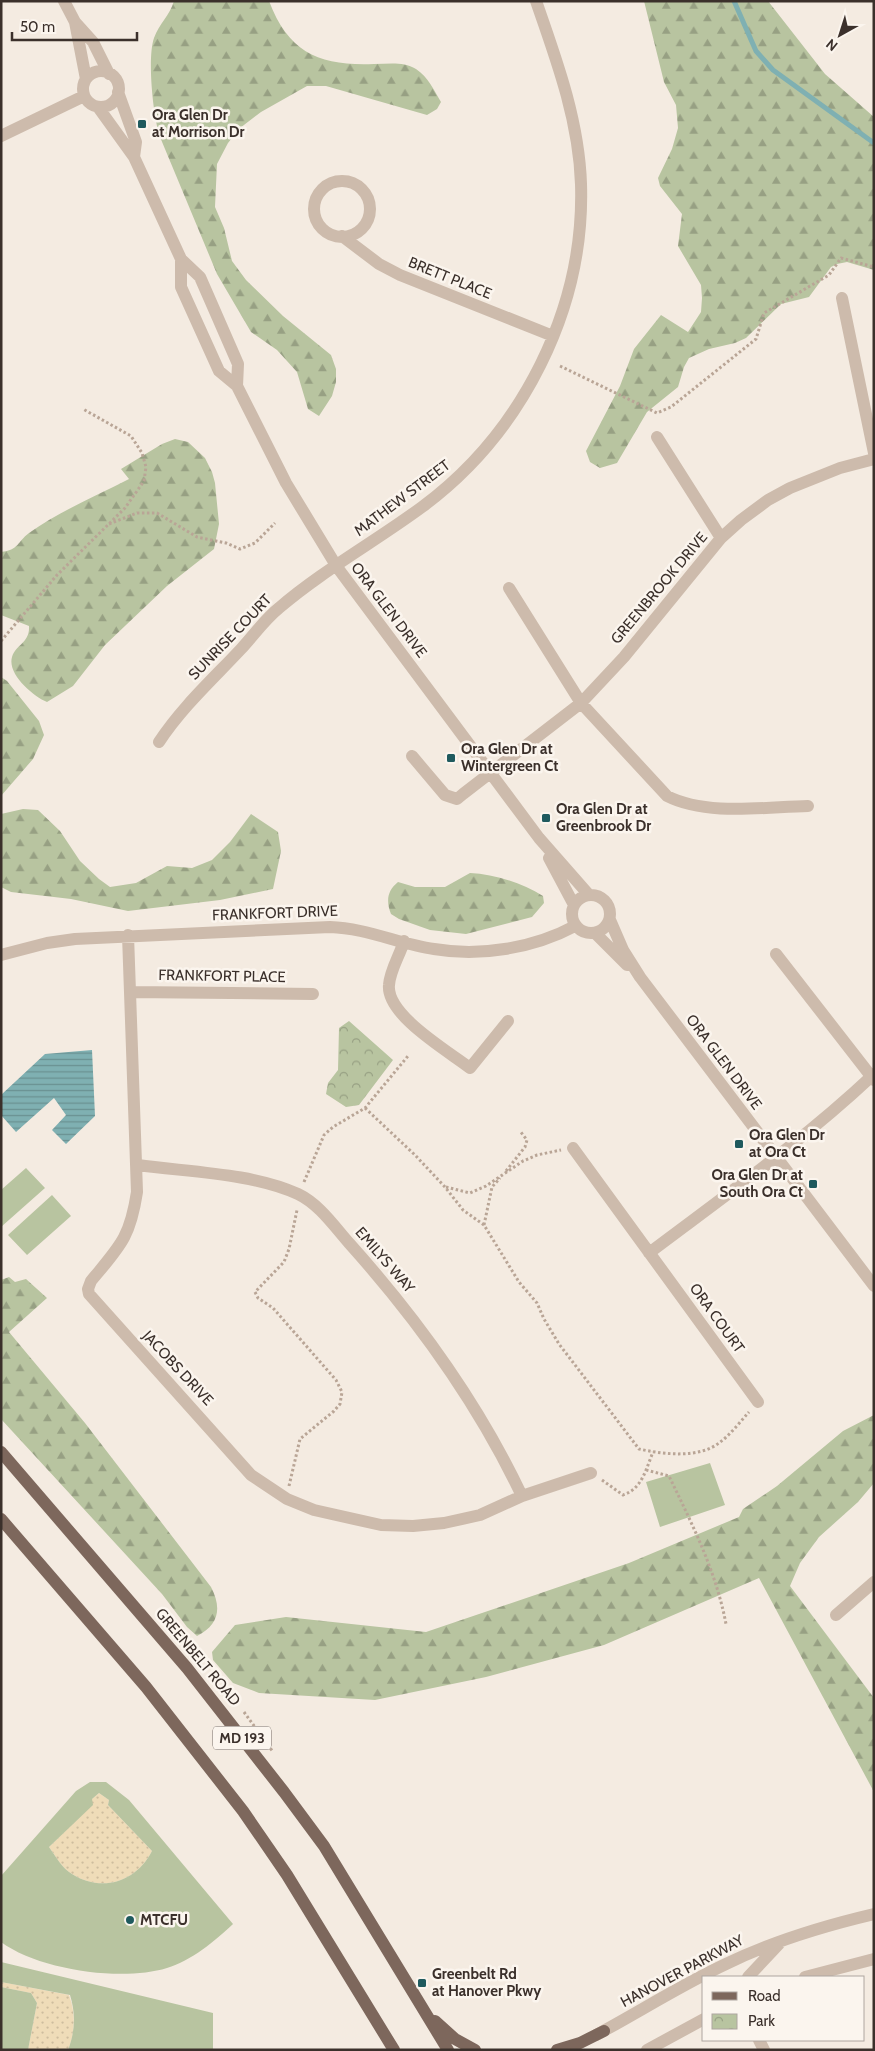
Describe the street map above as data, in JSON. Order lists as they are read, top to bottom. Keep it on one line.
{"streets":{"main road":["GREENBELT ROAD","MD 193"],"street":["BRETT PLACE","MATHEW STREET","GREENBROOK DRIVE","ORA GLEN DRIVE","SUNRISE COURT","FRANKFORT DRIVE","FRANKFORT PLACE","EMILYS WAY","ORA COURT","JACOBS DRIVE","HANOVER PARKWAY"]},"crossings":[["BRETT PLACE","MATHEW STREET"],["MATHEW STREET","ORA GLEN DRIVE"],["MATHEW STREET","SUNRISE COURT"],["GREENBROOK DRIVE","ORA GLEN DRIVE"],["ORA GLEN DRIVE","SUNRISE COURT"],["ORA GLEN DRIVE","FRANKFORT DRIVE"],["FRANKFORT DRIVE","JACOBS DRIVE"],["FRANKFORT PLACE","JACOBS DRIVE"],["EMILYS WAY","JACOBS DRIVE"]],"places":{"transit":["Ora Glen Dr at Morrison Dr","Ora Glen Dr at Wintergreen Ct","Ora Glen Dr at Greenbrook Dr","Ora Glen Dr at Ora Ct","Ora Glen Dr at South Ora Ct","Greenbelt Rd at Hanover Pkwy"],"other":["MTCFU"]},"legend":["Road","Park"],"scale_bar":"50 m","north":"bottom left"}
